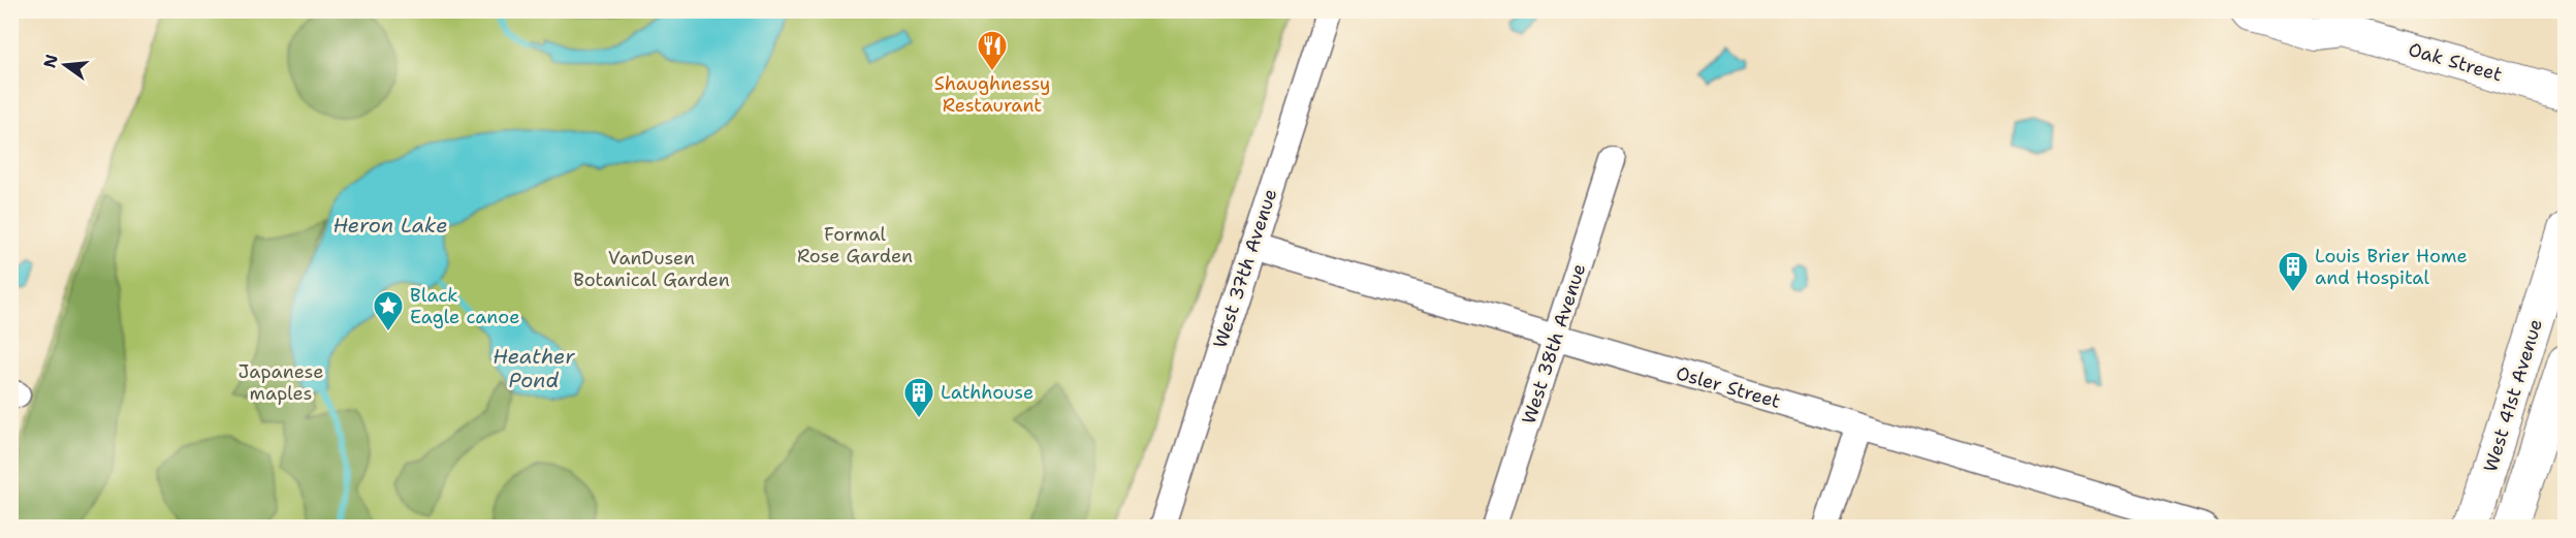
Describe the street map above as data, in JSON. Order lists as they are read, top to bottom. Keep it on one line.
{"streets":{"main road":["Oak Street","West 41st Avenue"],"street":["West 37th Avenue","West 38th Avenue","Osler Street"]},"crossings":[["West 37th Avenue","Osler Street"],["West 38th Avenue","Osler Street"]],"water":["Heron Lake","Heather Pond"],"parks":["Formal Rose Garden","VanDusen Botanical Garden","Japanese maples"],"places":{"restaurant":["Shaughnessy Restaurant"],"building":["Louis Brier Home and Hospital","Lathhouse"],"place":["Black Eagle canoe"]},"north":"left"}
